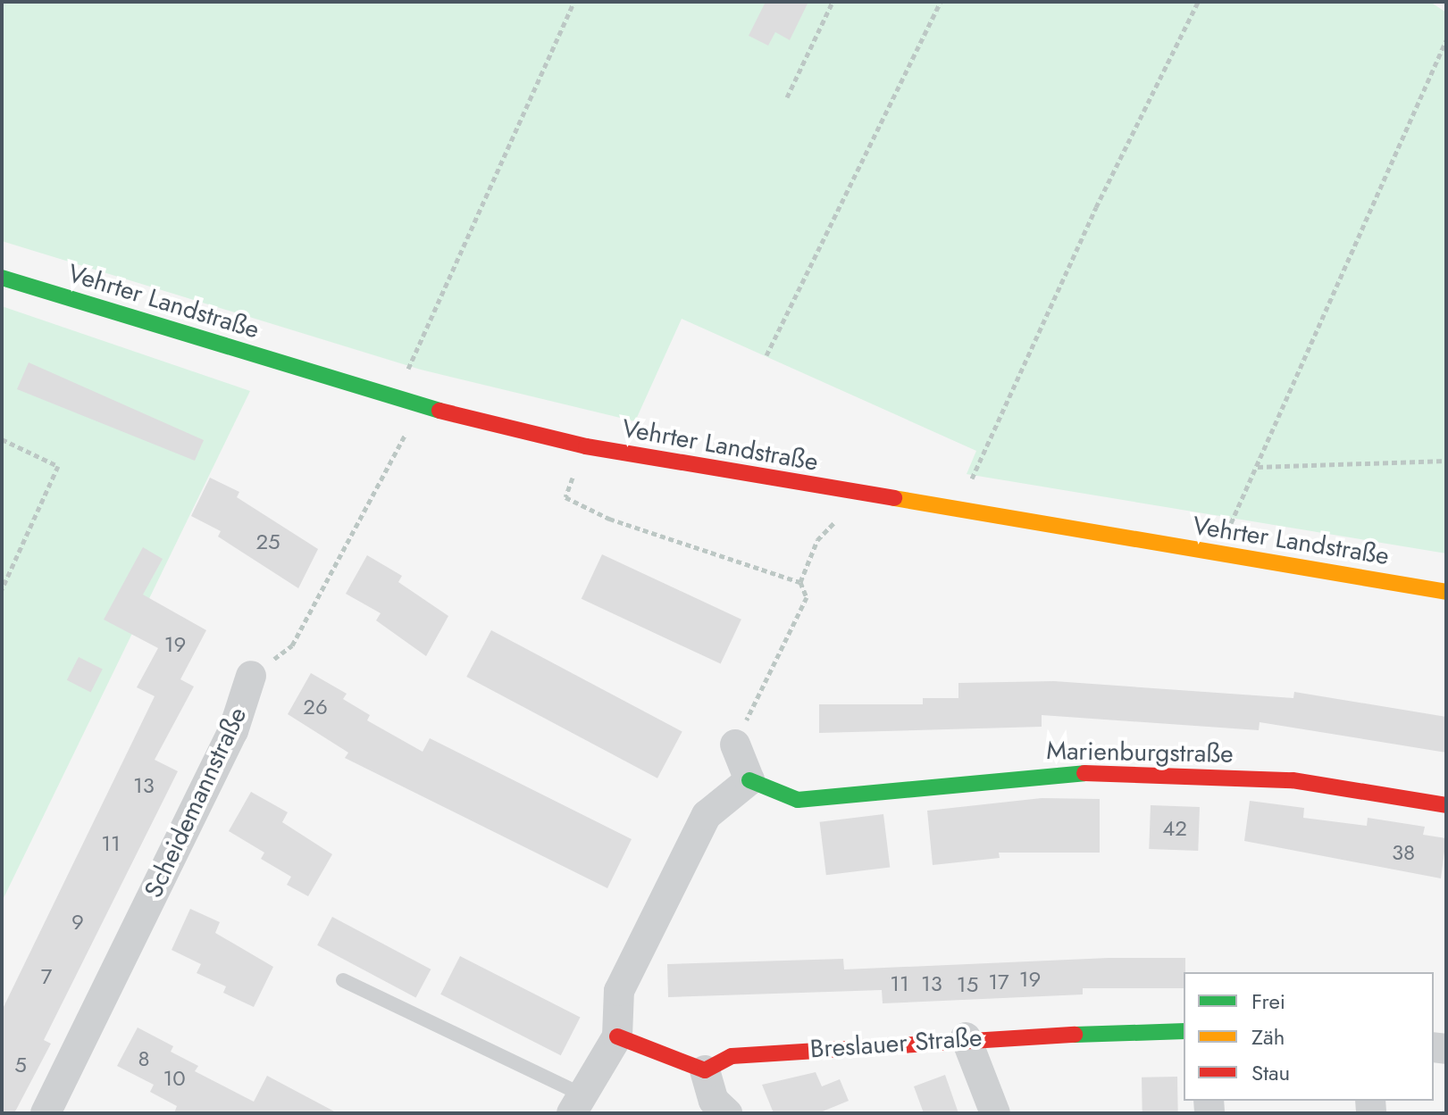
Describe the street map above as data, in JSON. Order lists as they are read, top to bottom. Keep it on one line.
{"streets":{"main road":["Vehrter Landstraße","Marienburgstraße","Breslauer Straße"],"street":["Scheidemannstraße"]},"house_numbers":["25","19","26","13","42","11","38","9","7","19","17","11","13","15","8","5","10"],"legend":["Frei","Zäh","Stau"]}
